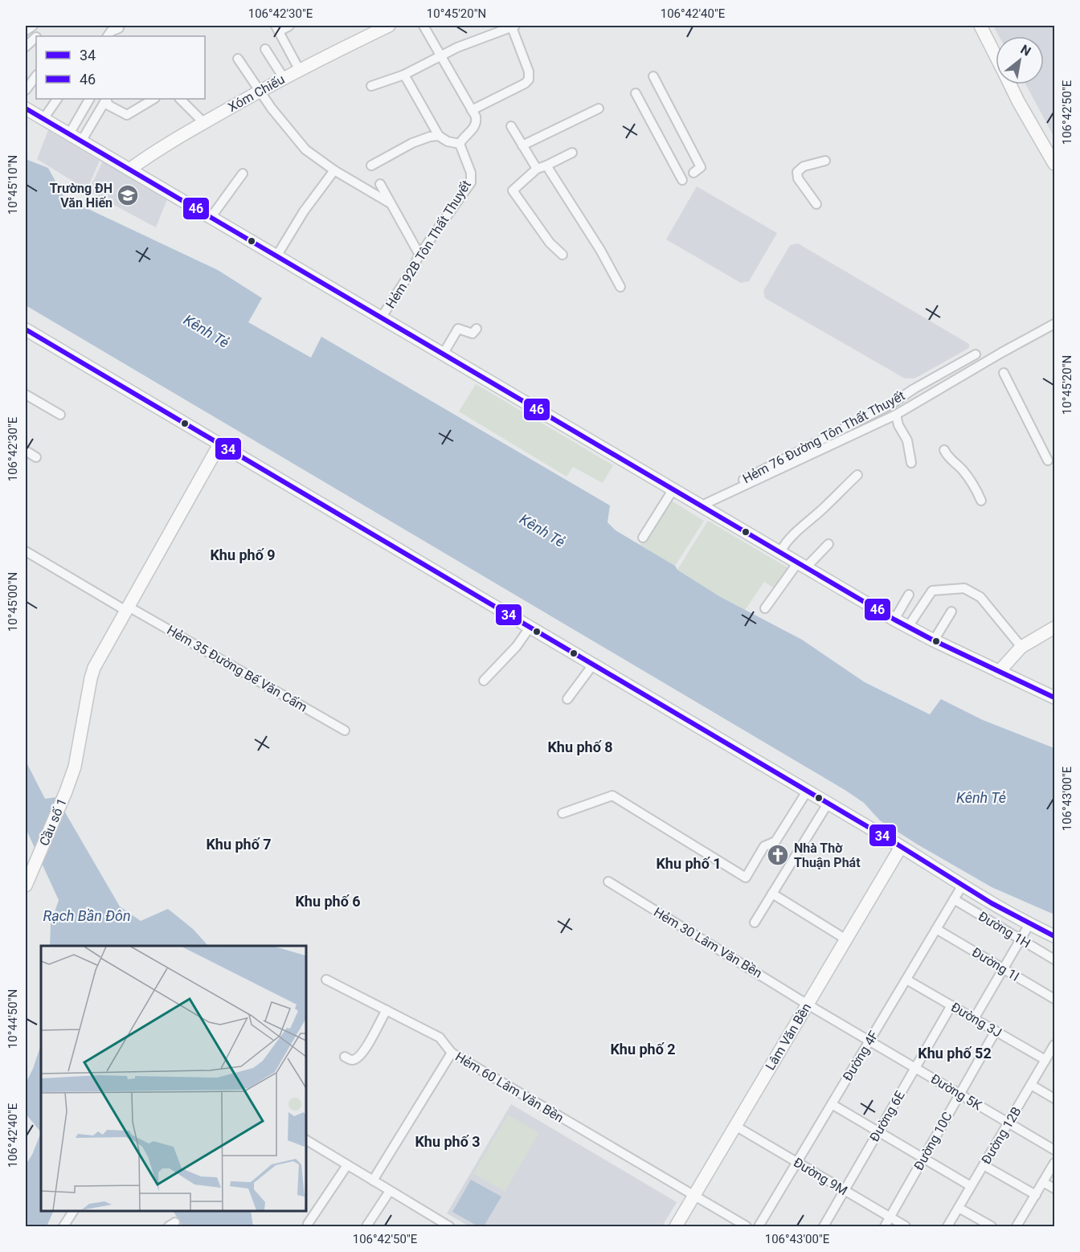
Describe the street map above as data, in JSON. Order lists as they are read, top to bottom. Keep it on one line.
{"streets":{"main road":["Xóm Chiếu","Cầu số 1","Lâm Văn Bền"],"street":["Hẻm 92B Tôn Thất Thuyết","Hẻm 76 Đường Tôn Thất Thuyết","Hẻm 35 Đường Bế Văn Cấm","Đường 1H","Hẻm 30 Lâm Văn Bền","Đường 1I","Đường 3J","Đường 4F","Hẻm 60 Lâm Văn Bền","Đường 5K","Đường 6E","Đường 12B","Đường 10C","Đường 9M"]},"crossings":[["Hẻm 35 Đường Bế Văn Cấm","Cầu số 1"],["Đường 1H","Đường 4F"],["Hẻm 30 Lâm Văn Bền","Lâm Văn Bền"],["Hẻm 30 Lâm Văn Bền","Đường 5K"],["Đường 1I","Đường 4F"],["Đường 3J","Đường 4F"],["Đường 3J","Đường 6E"],["Đường 3J","Đường 12B"],["Đường 3J","Đường 10C"],["Lâm Văn Bền","Hẻm 60 Lâm Văn Bền"],["Lâm Văn Bền","Đường 5K"],["Lâm Văn Bền","Đường 9M"],["Đường 4F","Đường 5K"],["Đường 4F","Đường 9M"],["Đường 5K","Đường 6E"],["Đường 5K","Đường 12B"],["Đường 5K","Đường 10C"],["Đường 6E","Đường 9M"],["Đường 10C","Đường 9M"]],"districts":["Khu phố 9","Khu phố 8","Khu phố 7","Khu phố 1","Khu phố 6","Khu phố 2","Khu phố 52","Khu phố 3"],"water":["Kênh Tẻ","Rạch Bần Đôn"],"places":{"school or university":["Trường ĐH Văn Hiến"],"church":["Nhà Thờ Thuận Phát"]},"lines":["transit line 46","transit line 34"],"legend":["34","46"],"north":"top right","coordinates":["106°42'30\"E","10°45'20\"N","106°42'40\"E","106°42'50\"E","10°45'10\"N","10°45'00\"N","106°43'00\"E","10°44'50\"N"]}
